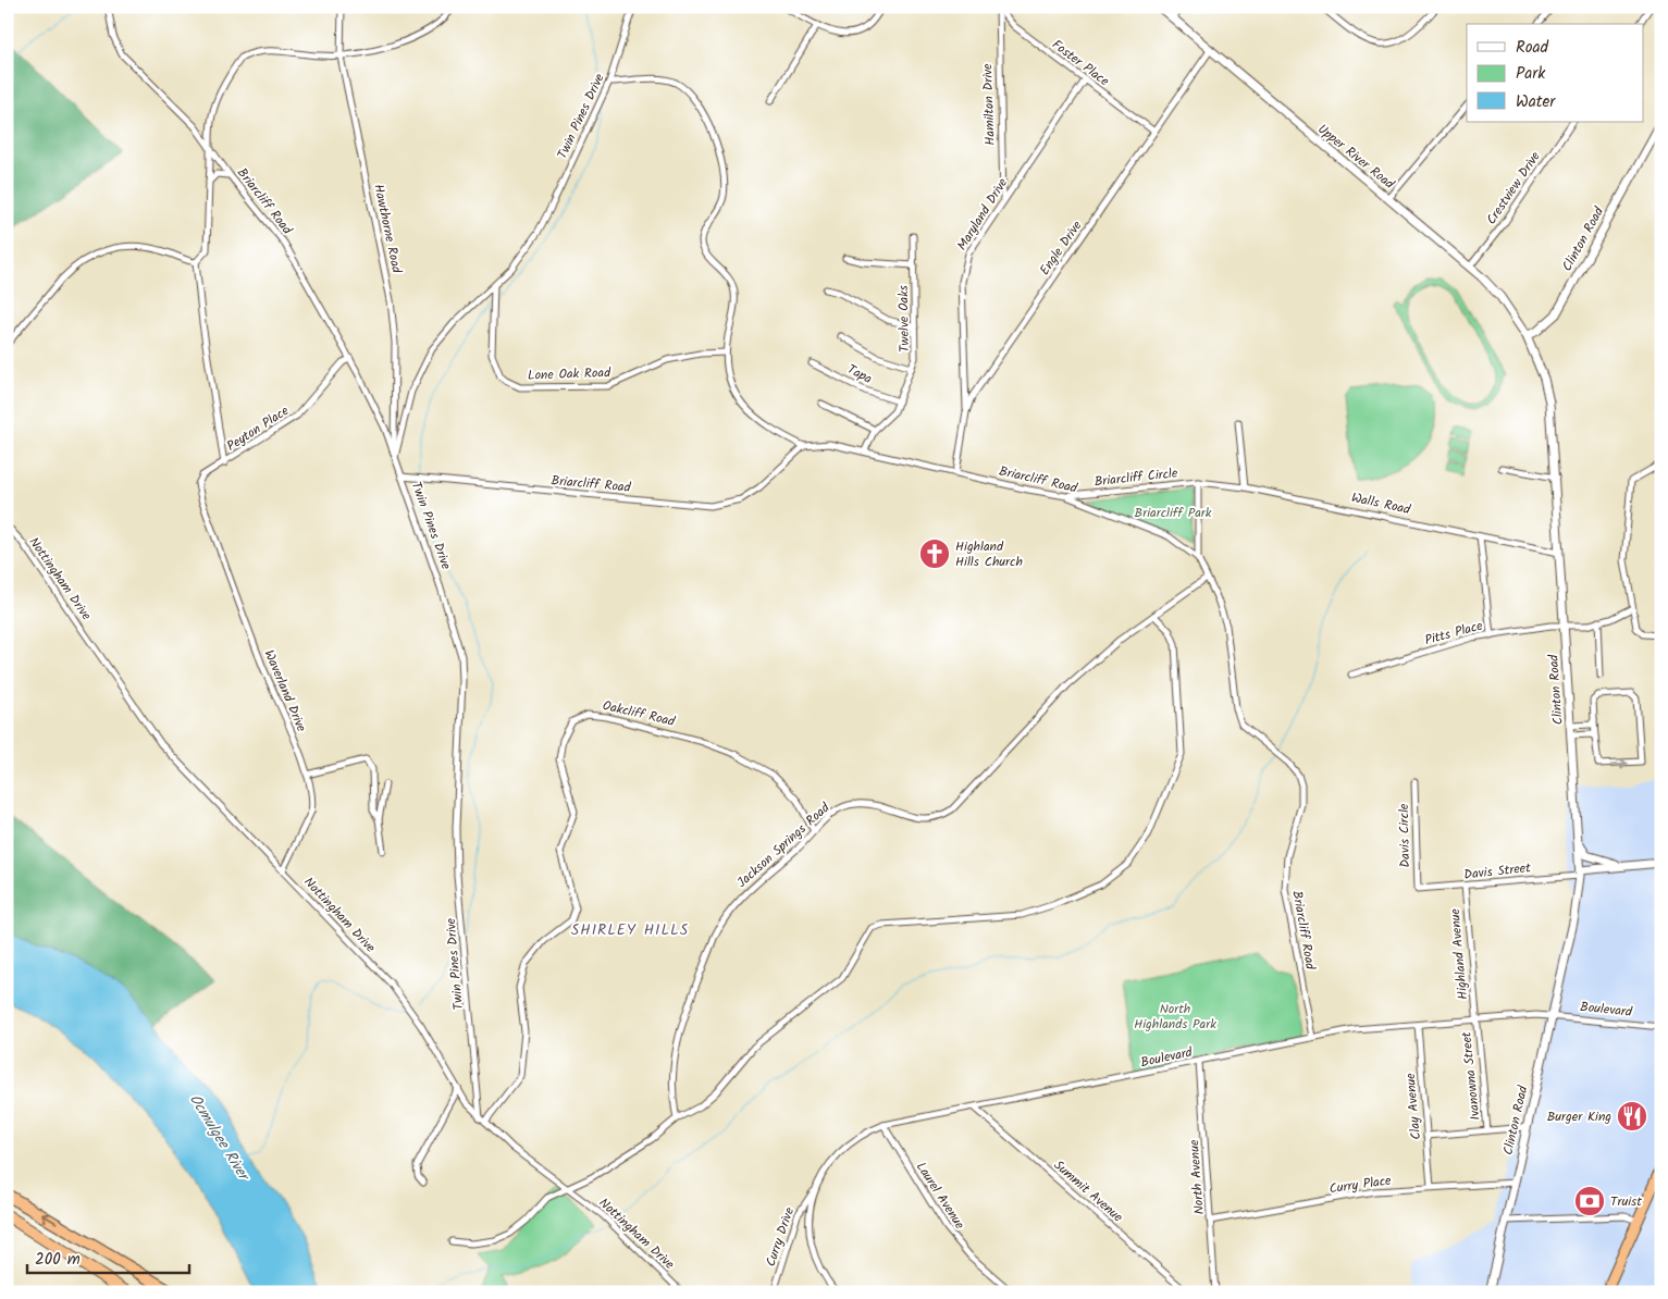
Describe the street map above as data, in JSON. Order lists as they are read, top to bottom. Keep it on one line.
{"streets":{"street":["Foster Place","Hamilton Drive","Twin Pines Drive","Upper River Road","Crestview Drive","Briarcliff Road","Maryland Drive","Hawthorne Road","Clinton Road","Engle Drive","Twelve Oaks","Lone Oak Road","Tapa","Peyton Place","Briarcliff Circle","Walls Road","Nottingham Drive","Pitts Place","Waverland Drive","Oakcliff Road","Davis Circle","Jackson Springs Road","Davis Street","Highland Avenue","Boulevard","Ivanowna Street","Clay Avenue","North Avenue","Curry Place","Summit Avenue","Laurel Avenue","Curry Drive"]},"crossings":[["Foster Place","Hamilton Drive"],["Foster Place","Maryland Drive"],["Foster Place","Engle Drive"],["Hamilton Drive","Maryland Drive"],["Twin Pines Drive","Briarcliff Road"],["Twin Pines Drive","Hawthorne Road"],["Twin Pines Drive","Lone Oak Road"],["Twin Pines Drive","Nottingham Drive"],["Twin Pines Drive","Oakcliff Road"],["Upper River Road","Crestview Drive"],["Upper River Road","Clinton Road"],["Upper River Road","Engle Drive"],["Briarcliff Road","Hawthorne Road"],["Briarcliff Road","Engle Drive"],["Briarcliff Road","Twelve Oaks"],["Briarcliff Road","Peyton Place"],["Briarcliff Road","Briarcliff Circle"],["Briarcliff Road","Jackson Springs Road"],["Briarcliff Road","Boulevard"],["Maryland Drive","Engle Drive"],["Clinton Road","Walls Road"],["Clinton Road","Pitts Place"],["Clinton Road","Davis Street"],["Clinton Road","Boulevard"],["Clinton Road","Curry Place"],["Twelve Oaks","Tapa"],["Peyton Place","Waverland Drive"],["Briarcliff Circle","Walls Road"],["Nottingham Drive","Waverland Drive"],["Nottingham Drive","Oakcliff Road"],["Oakcliff Road","Jackson Springs Road"],["Davis Circle","Davis Street"],["Davis Street","Highland Avenue"],["Highland Avenue","Boulevard"],["Highland Avenue","Ivanowna Street"],["Boulevard","Ivanowna Street"],["Boulevard","Clay Avenue"],["Boulevard","North Avenue"],["Boulevard","Summit Avenue"],["Boulevard","Laurel Avenue"],["Boulevard","Curry Drive"],["Clay Avenue","Curry Place"],["North Avenue","Curry Place"]],"districts":["SHIRLEY HILLS"],"water":["Ocmulgee River"],"parks":["Briarcliff Park","North Highlands Park"],"places":{"church":["Highland Hills Church"],"restaurant":["Burger King"],"bank":["Truist"]},"legend":["Road","Park","Water"],"scale_bar":"200 m"}
